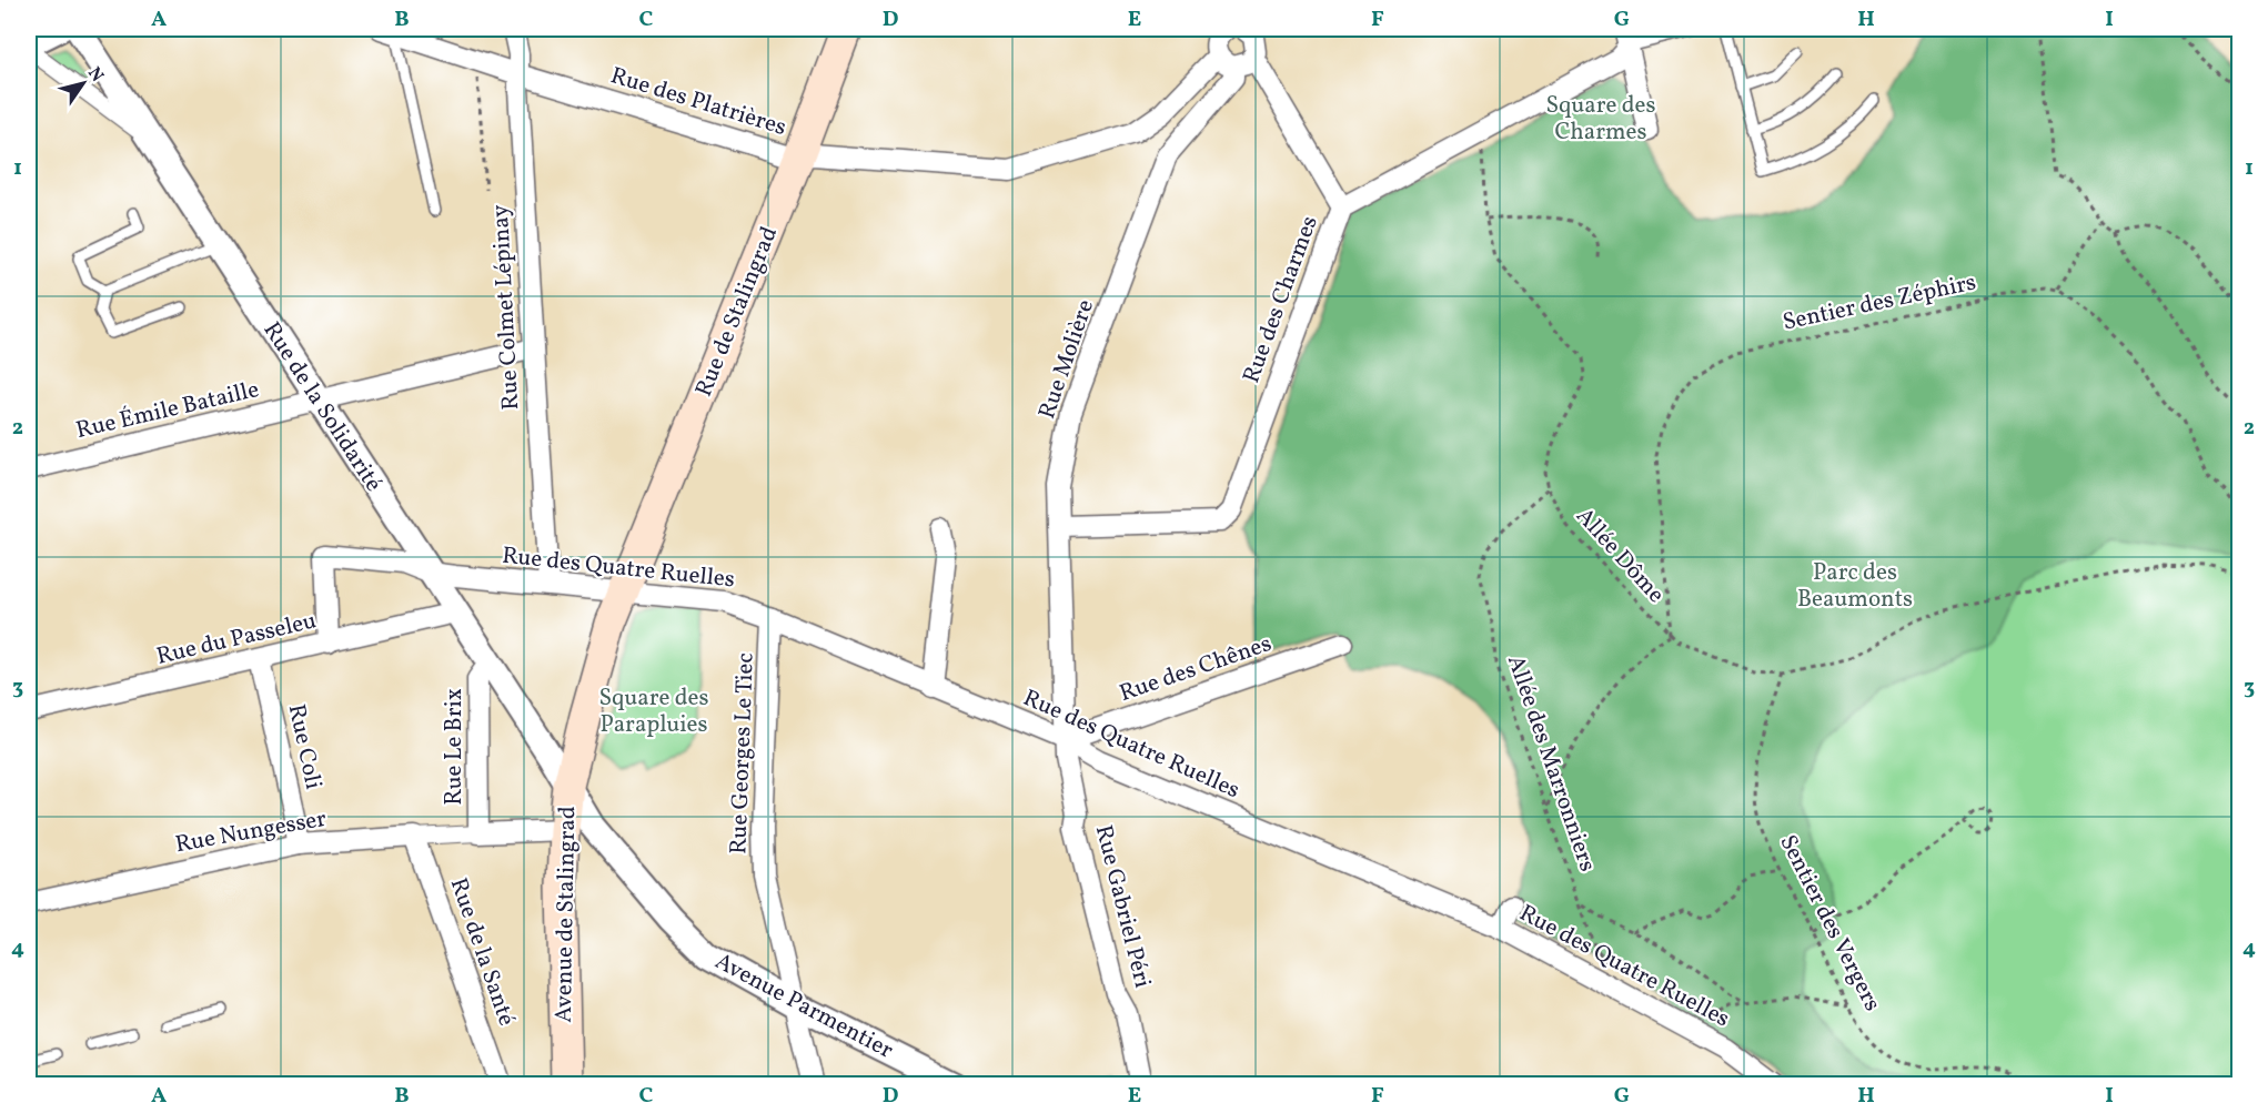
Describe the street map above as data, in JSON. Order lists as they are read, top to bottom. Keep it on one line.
{"streets":{"main road":["Rue de Stalingrad","Avenue de Stalingrad"],"street":["Rue des Platrières","Rue des Charmes","Rue Colmet Lépinay","Rue Molière","Rue de la Solidarité","Rue Émile Bataille","Rue des Quatre Ruelles","Rue du Passeleu","Rue des Chênes","Rue Coli","Rue Le Brix","Rue Georges Le Tiec","Rue Nungesser","Rue Gabriel Péri","Rue de la Santé","Avenue Parmentier"],"path":["Sentier des Zéphirs","Allée Dôme","Allée des Marronniers","Sentier des Vergers"]},"crossings":[["Rue des Platrières","Rue Colmet Lépinay"],["Rue des Platrières","Rue de Stalingrad"],["Rue des Platrières","Rue Molière"],["Rue des Charmes","Rue Molière"],["Sentier des Zéphirs","Allée Dôme"],["Rue Colmet Lépinay","Rue Émile Bataille"],["Rue Colmet Lépinay","Rue des Quatre Ruelles"],["Rue de Stalingrad","Rue des Quatre Ruelles"],["Rue de Stalingrad","Avenue de Stalingrad"],["Rue Molière","Rue des Quatre Ruelles"],["Rue Molière","Rue des Chênes"],["Rue Molière","Rue Gabriel Péri"],["Rue de la Solidarité","Rue Émile Bataille"],["Rue de la Solidarité","Rue des Quatre Ruelles"],["Rue de la Solidarité","Rue du Passeleu"],["Rue de la Solidarité","Rue Le Brix"],["Rue de la Solidarité","Avenue de Stalingrad"],["Rue de la Solidarité","Avenue Parmentier"],["Allée Dôme","Allée des Marronniers"],["Allée Dôme","Sentier des Vergers"],["Rue des Quatre Ruelles","Rue du Passeleu"],["Rue des Quatre Ruelles","Rue des Chênes"],["Rue des Quatre Ruelles","Rue Georges Le Tiec"],["Rue des Quatre Ruelles","Allée des Marronniers"],["Rue des Quatre Ruelles","Rue Gabriel Péri"],["Rue des Quatre Ruelles","Avenue de Stalingrad"],["Rue du Passeleu","Rue Coli"],["Rue des Chênes","Rue Gabriel Péri"],["Rue Coli","Rue Nungesser"],["Rue Le Brix","Rue Nungesser"],["Rue Georges Le Tiec","Avenue Parmentier"],["Rue Nungesser","Avenue de Stalingrad"],["Rue Nungesser","Rue de la Santé"],["Avenue de Stalingrad","Avenue Parmentier"]],"parks":["Square des Charmes","Parc des Beaumonts","Square des Parapluies"],"north":"top right","grid":{"columns":["A","B","C","D","E","F","G","H","I"],"rows":["1","2","3","4"]}}
